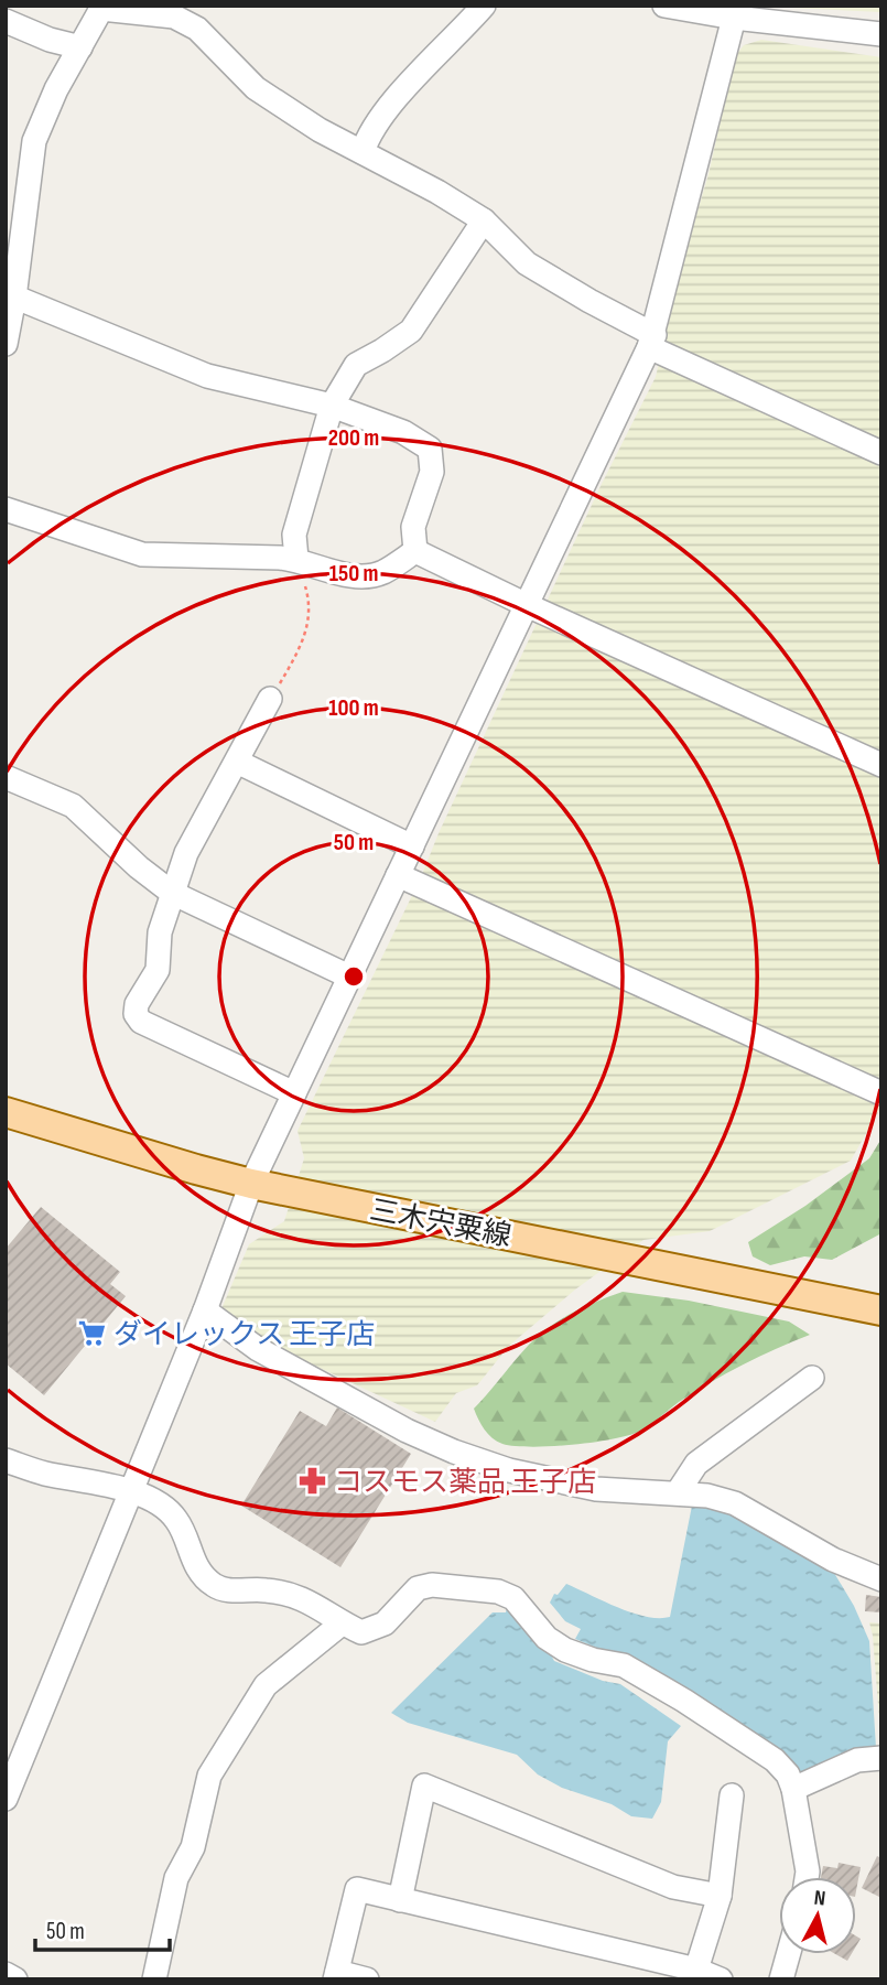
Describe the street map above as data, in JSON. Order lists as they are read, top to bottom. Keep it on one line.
{"streets":{"main road":["三木宍粟線"]},"places":{"supermarket":["ダイレックス 王子店"],"pharmacy":["コスモス薬品 王子店"]},"scale_bar":"50 m","north":"top","rings":["200 m","150 m","100 m","50 m"]}
